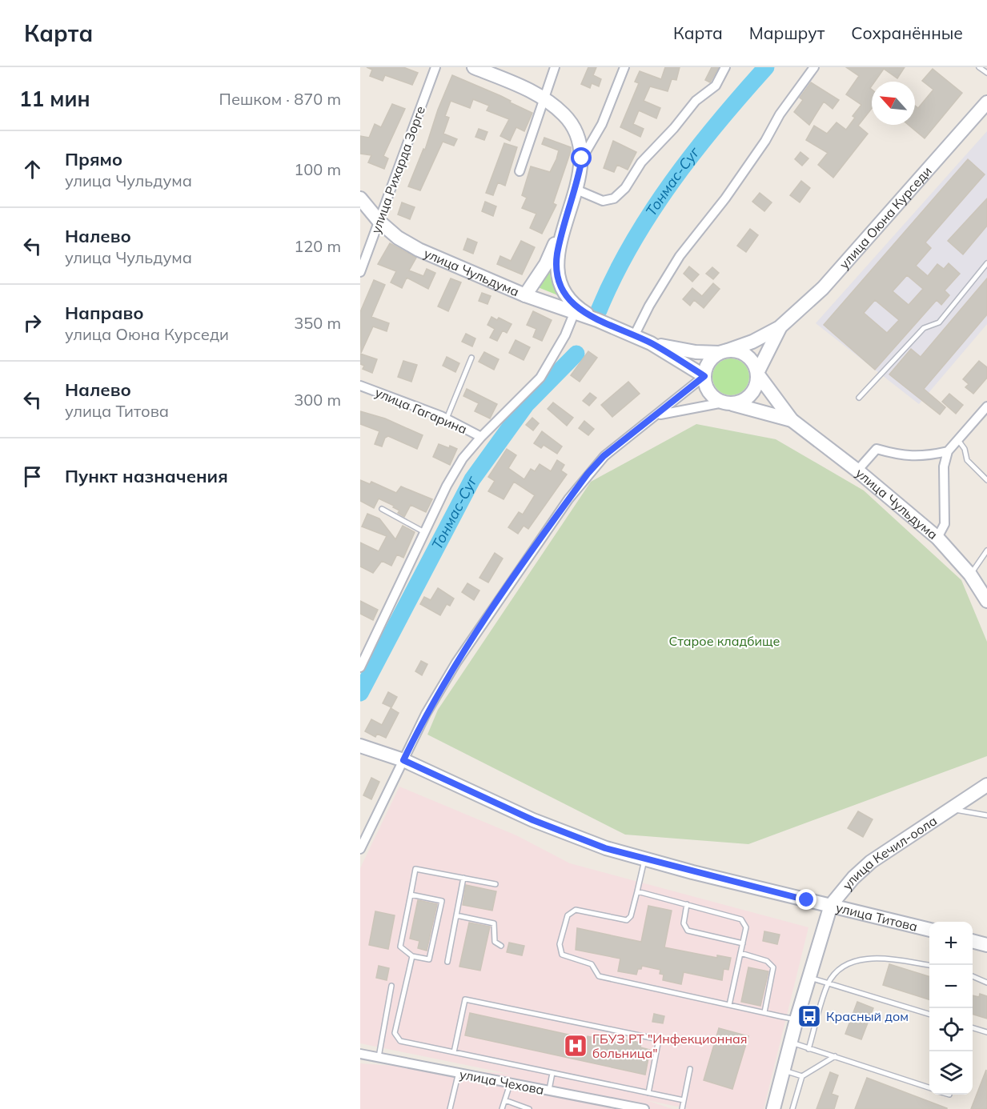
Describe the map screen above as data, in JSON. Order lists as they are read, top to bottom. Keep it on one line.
{"streets":{"main road":["улица Оюна Курседи","улица Чульдума","улица Кечил-оола","улица Титова"],"street":["улица Рихарда Зорге","улица Гагарина","улица Чехова"]},"crossings":[["улица Рихарда Зорге","улица Чульдума"],["улица Оюна Курседи","улица Чульдума"],["улица Кечил-оола","улица Титова"]],"water":["Тонмас-Суг"],"parks":["Старое кладбище"],"places":{"bus stop":["Красный дом"],"hospital":["ГБУЗ РТ \"Инфекционная больница\""]},"north":"top left","page":{"header":"Карта","nav":["Карта","Маршрут","Сохранённые"],"heading":["11 мин","Пешком · 870 m"],"list":[["Прямо","улица Чульдума","100 m"],["Налево","улица Чульдума","120 m"],["Направо","улица Оюна Курседи","350 m"],["Налево","улица Титова","300 m"],"Пункт назначения"],"map_buttons":["+","−"]}}
